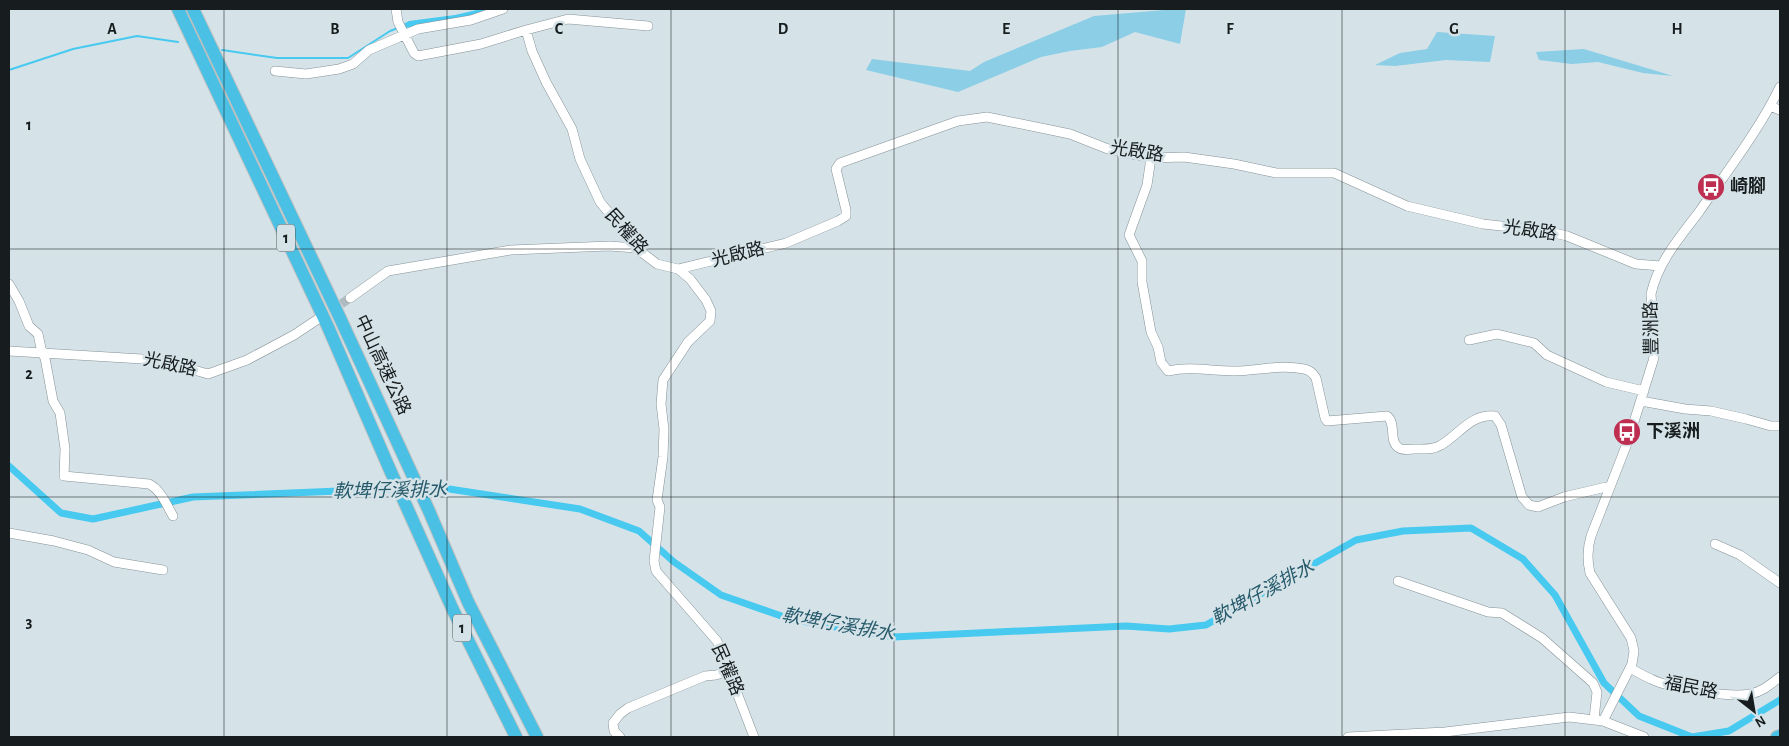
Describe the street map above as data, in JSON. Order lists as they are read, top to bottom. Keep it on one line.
{"streets":{"highway":["1","中山高速公路"],"street":["光啟路","民權路","豐洲路","福民路"]},"crossings":[["光啟路","民權路"],["光啟路","豐洲路"],["豐洲路","福民路"]],"water":["軟埤仔溪排水"],"places":{"bus stop":["崎腳","下溪洲"]},"north":"bottom right","grid":{"columns":["A","B","C","D","E","F","G","H"],"rows":["1","2","3"]}}
